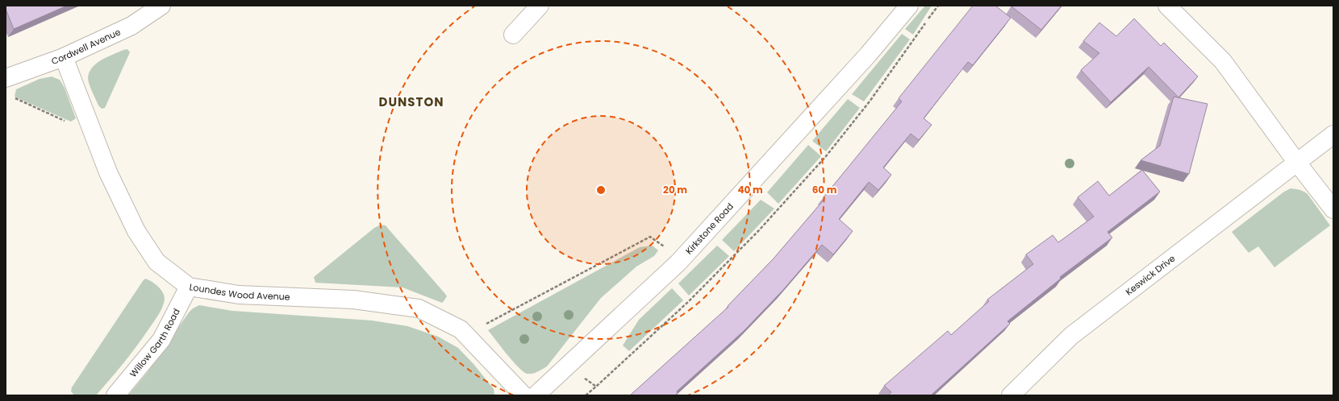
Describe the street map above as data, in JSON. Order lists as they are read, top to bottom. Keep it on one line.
{"streets":{"street":["Cordwell Avenue","Kirkstone Road","Keswick Drive","Loundes Wood Avenue","Willow Garth Road"]},"crossings":[["Cordwell Avenue","Loundes Wood Avenue"],["Loundes Wood Avenue","Willow Garth Road"]],"districts":["DUNSTON"],"rings":["20 m","40 m","60 m"]}
